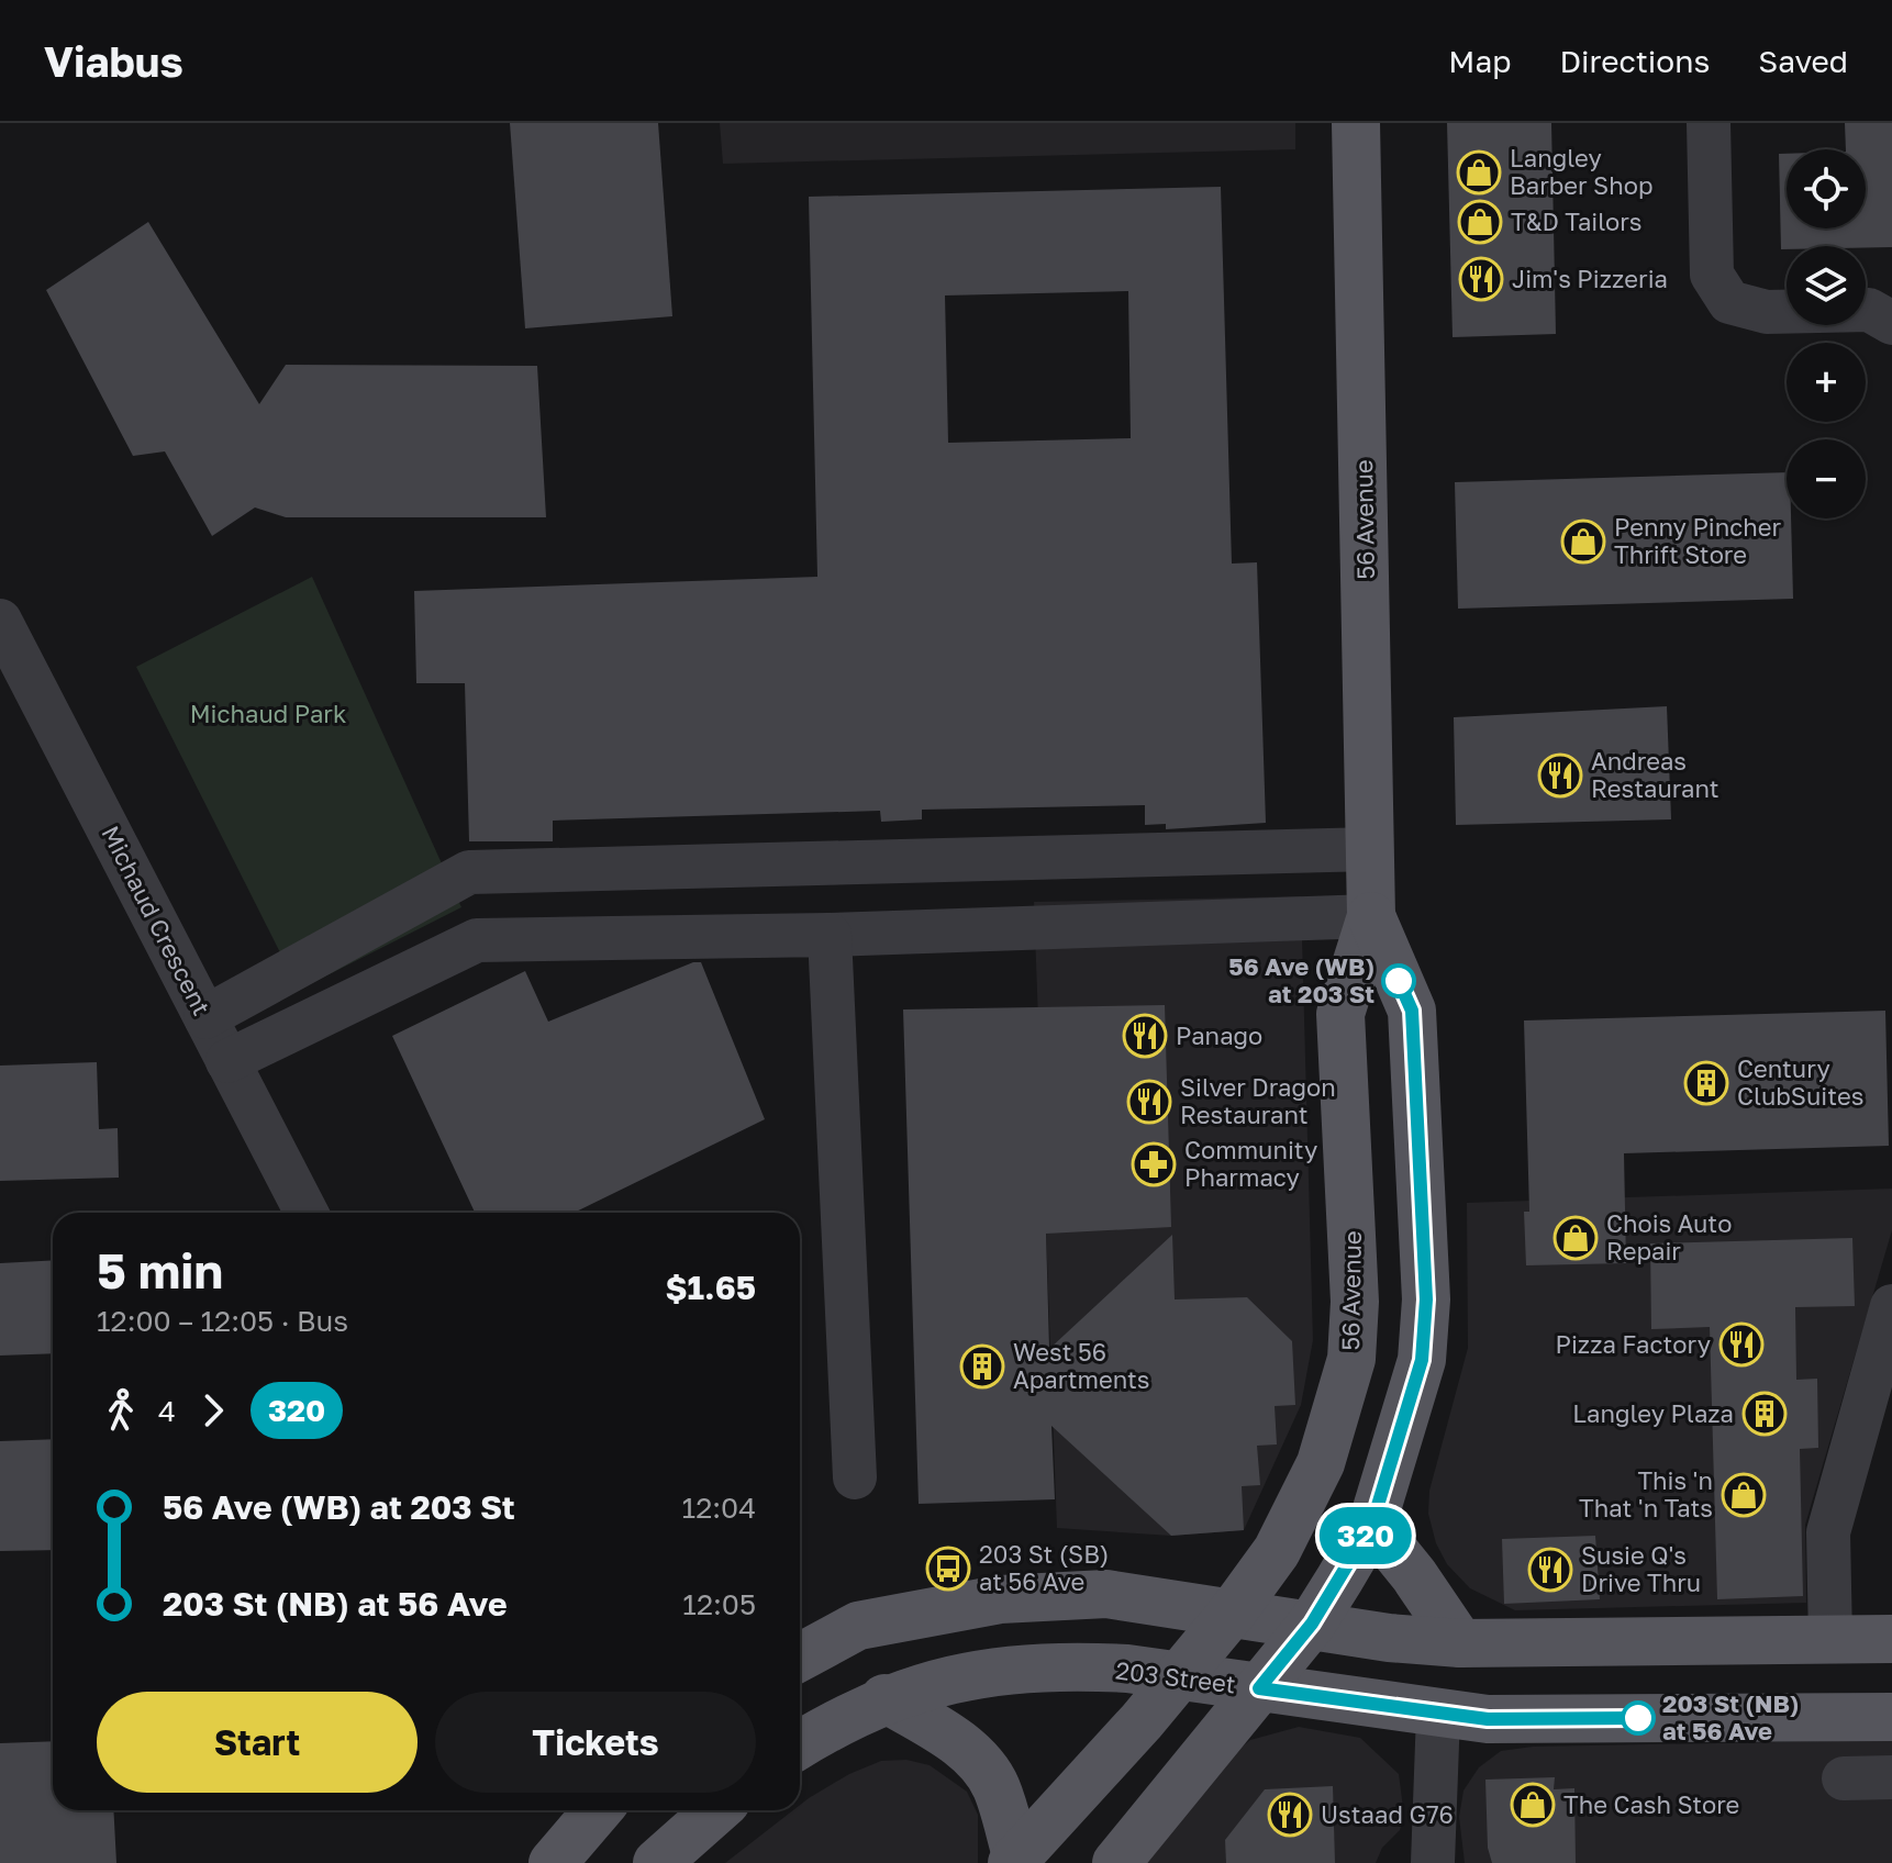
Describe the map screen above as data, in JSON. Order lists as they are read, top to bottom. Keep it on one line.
{"streets":{"main road":["56 Avenue","203 Street"],"street":["Michaud Crescent"]},"crossings":[["56 Avenue","203 Street"]],"parks":["Michaud Park"],"places":{"shop":["Langley Barber Shop","T&D Tailors","Penny Pincher Thrift Store","Chois Auto Repair","This 'n That 'n Tats","The Cash Store"],"restaurant":["Jim's Pizzeria","Andreas Restaurant","Panago","Silver Dragon Restaurant","Pizza Factory","Susie Q's Drive Thru","Ustaad G76"],"other":["56 Ave (WB) at 203 St","203 St (NB) at 56 Ave"],"building":["Century ClubSuites","West 56 Apartments","Langley Plaza"],"pharmacy":["Community Pharmacy"],"bus stop":["203 St (SB) at 56 Ave"]},"lines":["bus line 320"],"page":{"header":"Viabus","nav":["Map","Directions","Saved"],"on_map":"320","map_buttons":["+","−"],"heading":["5 min","12:00 – 12:05 · Bus","$1.65"],"legs":["4","320"],"list":[{"name":"56 Ave (WB) at 203 St","value":"12:04"},{"name":"203 St (NB) at 56 Ave","value":"12:05"}],"buttons":["Start","Tickets"]}}
